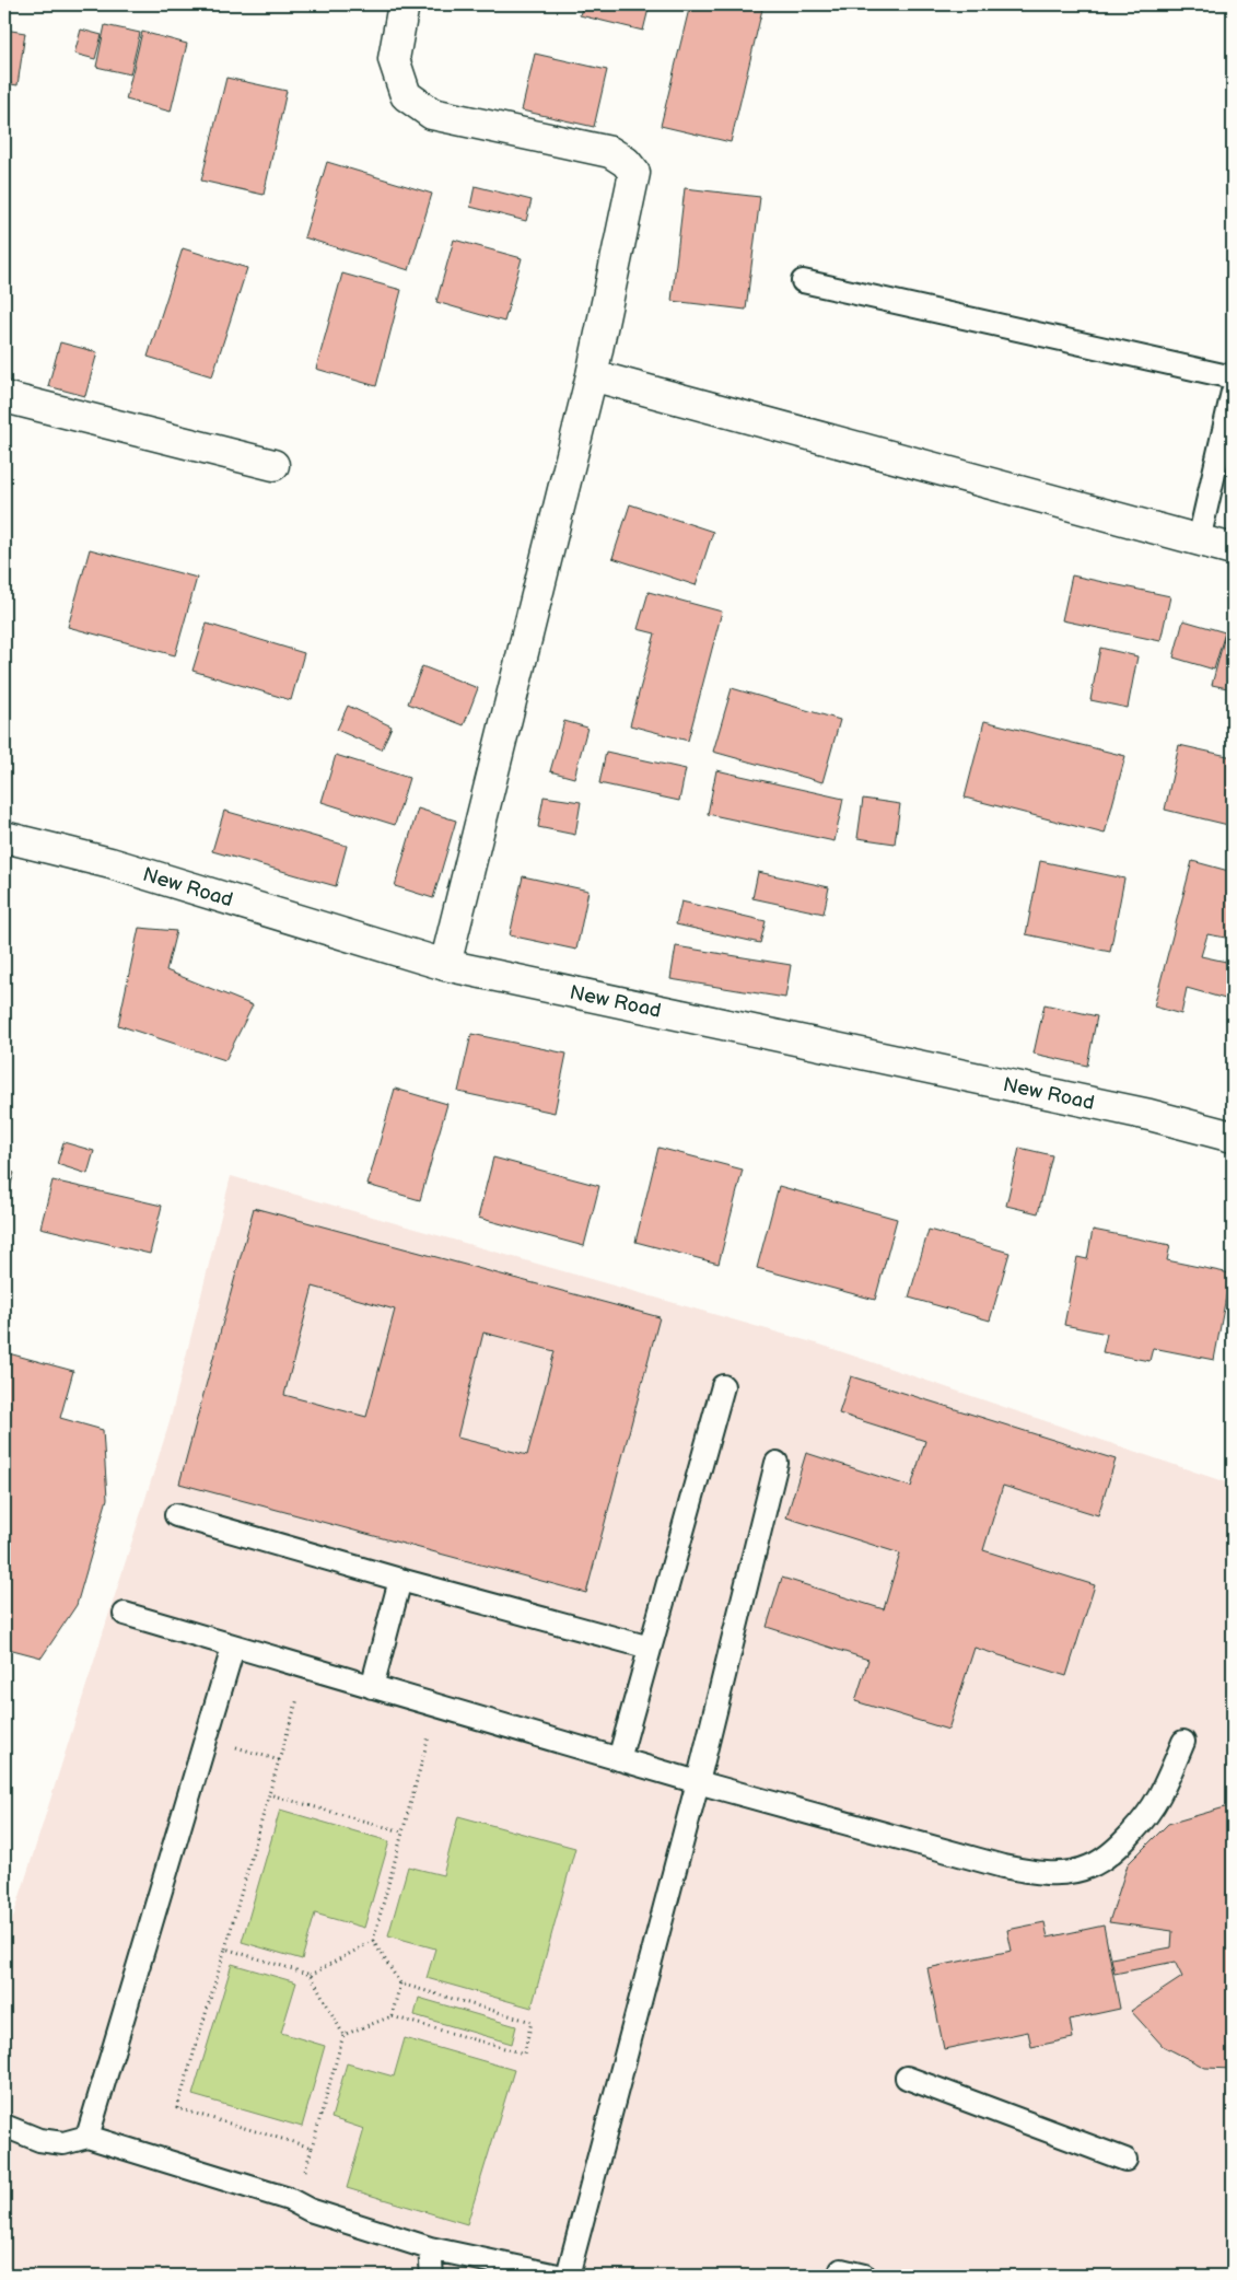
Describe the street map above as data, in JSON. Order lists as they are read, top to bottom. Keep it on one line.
{"streets":{"street":["New Road"]}}
